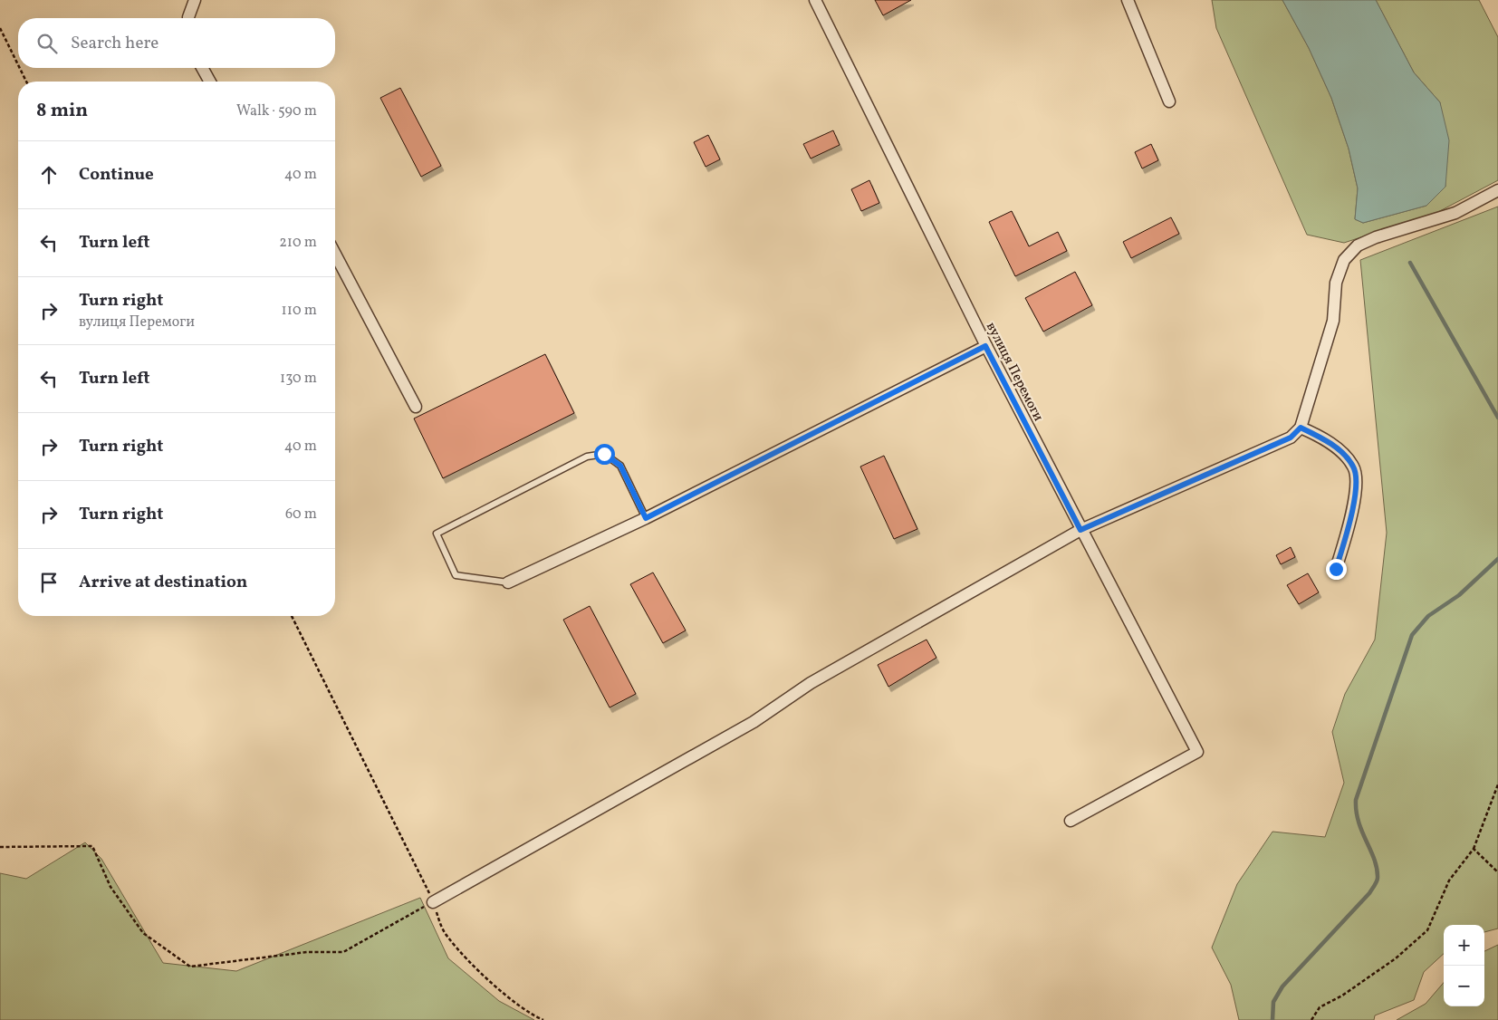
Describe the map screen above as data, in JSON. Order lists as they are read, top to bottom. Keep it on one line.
{"streets":{"street":["вулиця Перемоги"]},"page":{"search":"Search here","heading":["8 min","Walk · 590 m"],"list":[["Continue","40 m"],["Turn left","210 m"],["Turn right","вулиця Перемоги","110 m"],["Turn left","130 m"],["Turn right","40 m"],["Turn right","60 m"],"Arrive at destination"],"map_buttons":["+","−"]}}
